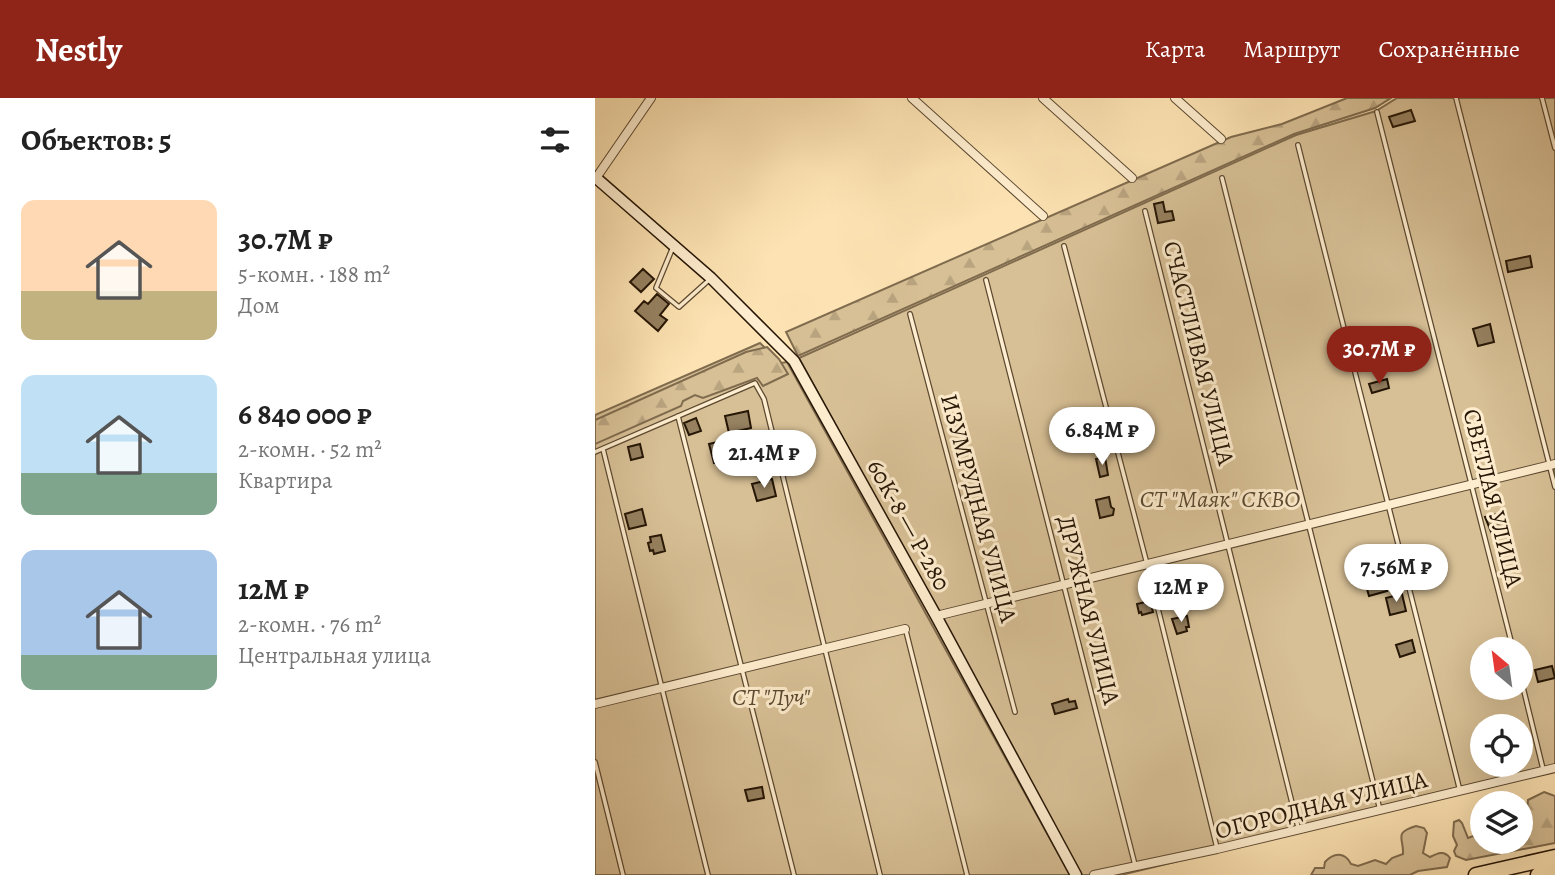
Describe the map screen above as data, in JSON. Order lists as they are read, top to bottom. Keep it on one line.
{"streets":{"street":["60К-8 — Р-280","ОГОРОДНАЯ УЛИЦА"],"lane":["СЧАСТЛИВАЯ УЛИЦА","СВЕТЛАЯ УЛИЦА","ИЗУМРУДНАЯ УЛИЦА","ДРУЖНАЯ УЛИЦА"]},"crossings":[["СЧАСТЛИВАЯ УЛИЦА","ОГОРОДНАЯ УЛИЦА"],["ДРУЖНАЯ УЛИЦА","ОГОРОДНАЯ УЛИЦА"]],"parks":["СТ \"Маяк\" СКВО","СТ \"Луч\""],"north":"top left","page":{"header":"Nestly","nav":["Карта","Маршрут","Сохранённые"],"heading":"Объектов: 5","list":[{"name":"30.7M ₽","note":"5-комн. · 188 m² · Дом"},{"name":"6 840 000 ₽","note":"2-комн. · 52 m² · Квартира"},{"name":"12M ₽","note":"2-комн. · 76 m² · Центральная улица"}],"price":["30.7M ₽","6.84M ₽","21.4M ₽","7.56M ₽","12M ₽"]}}
